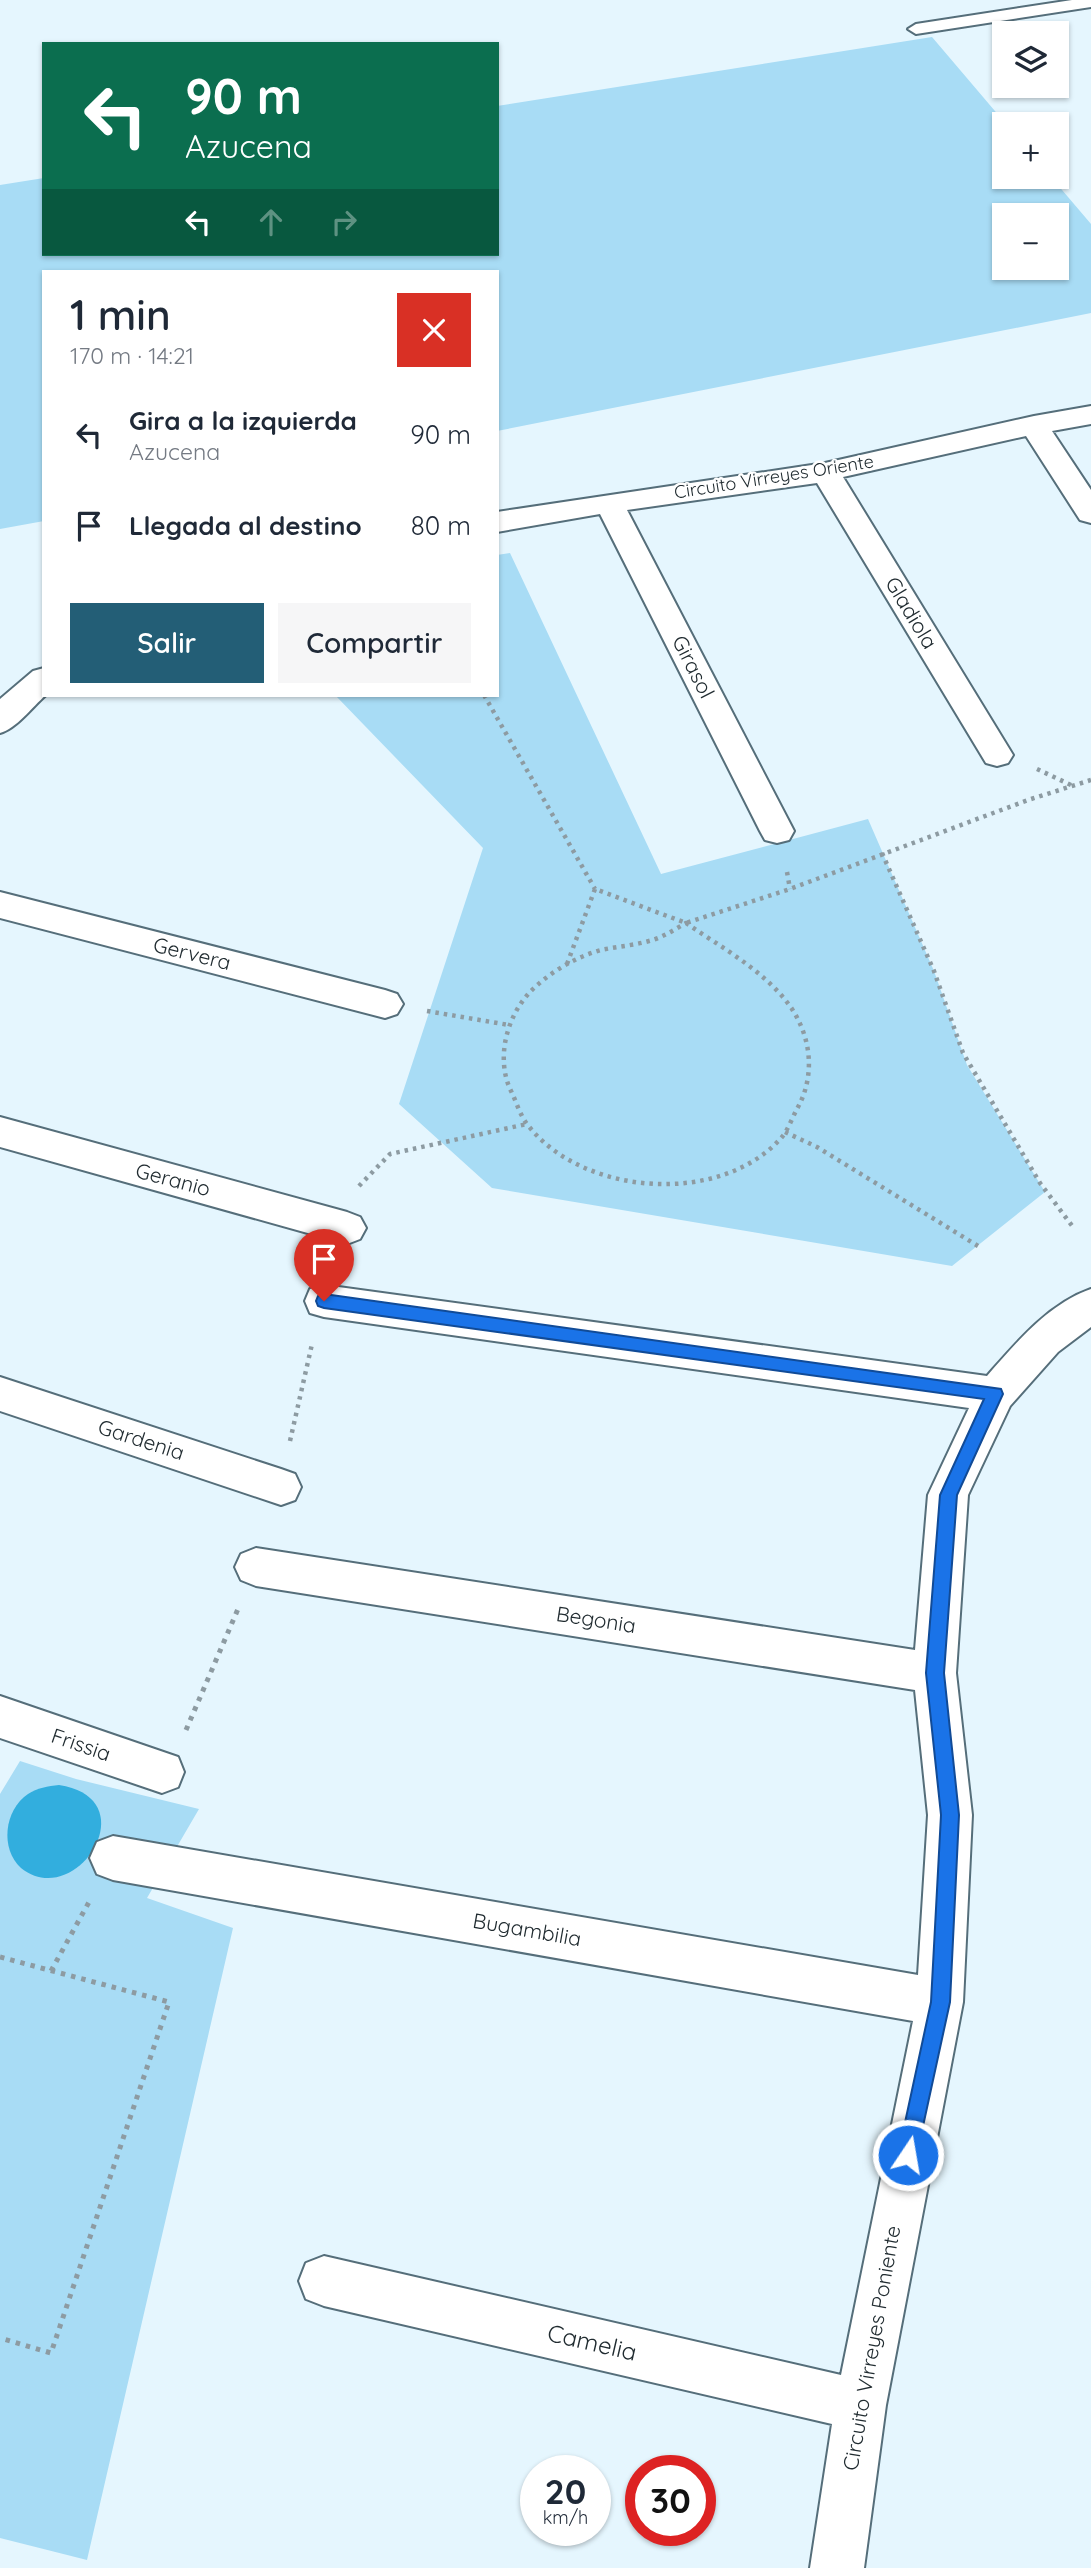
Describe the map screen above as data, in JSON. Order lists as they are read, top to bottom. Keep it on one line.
{"streets":{"street":["Circuito Virreyes Oriente","Gladiola","Girasol","Gervera","Geranio","Gardenia","Begonia","Frissia","Bugambilia","Camelia","Circuito Virreyes Poniente"]},"crossings":[["Circuito Virreyes Oriente","Gladiola"],["Circuito Virreyes Oriente","Girasol"],["Begonia","Circuito Virreyes Poniente"],["Bugambilia","Circuito Virreyes Poniente"],["Camelia","Circuito Virreyes Poniente"]],"page":{"map_buttons":["+","−"],"turn":["90 m","Azucena"],"heading":["1 min","170 m · 14:21"],"list":[{"name":"Gira a la izquierda","note":"Azucena","value":"90 m"},{"name":"Llegada al destino","value":"80 m"}],"buttons":["Salir","Compartir"],"speed":"20 km/h","limit":"30"}}
